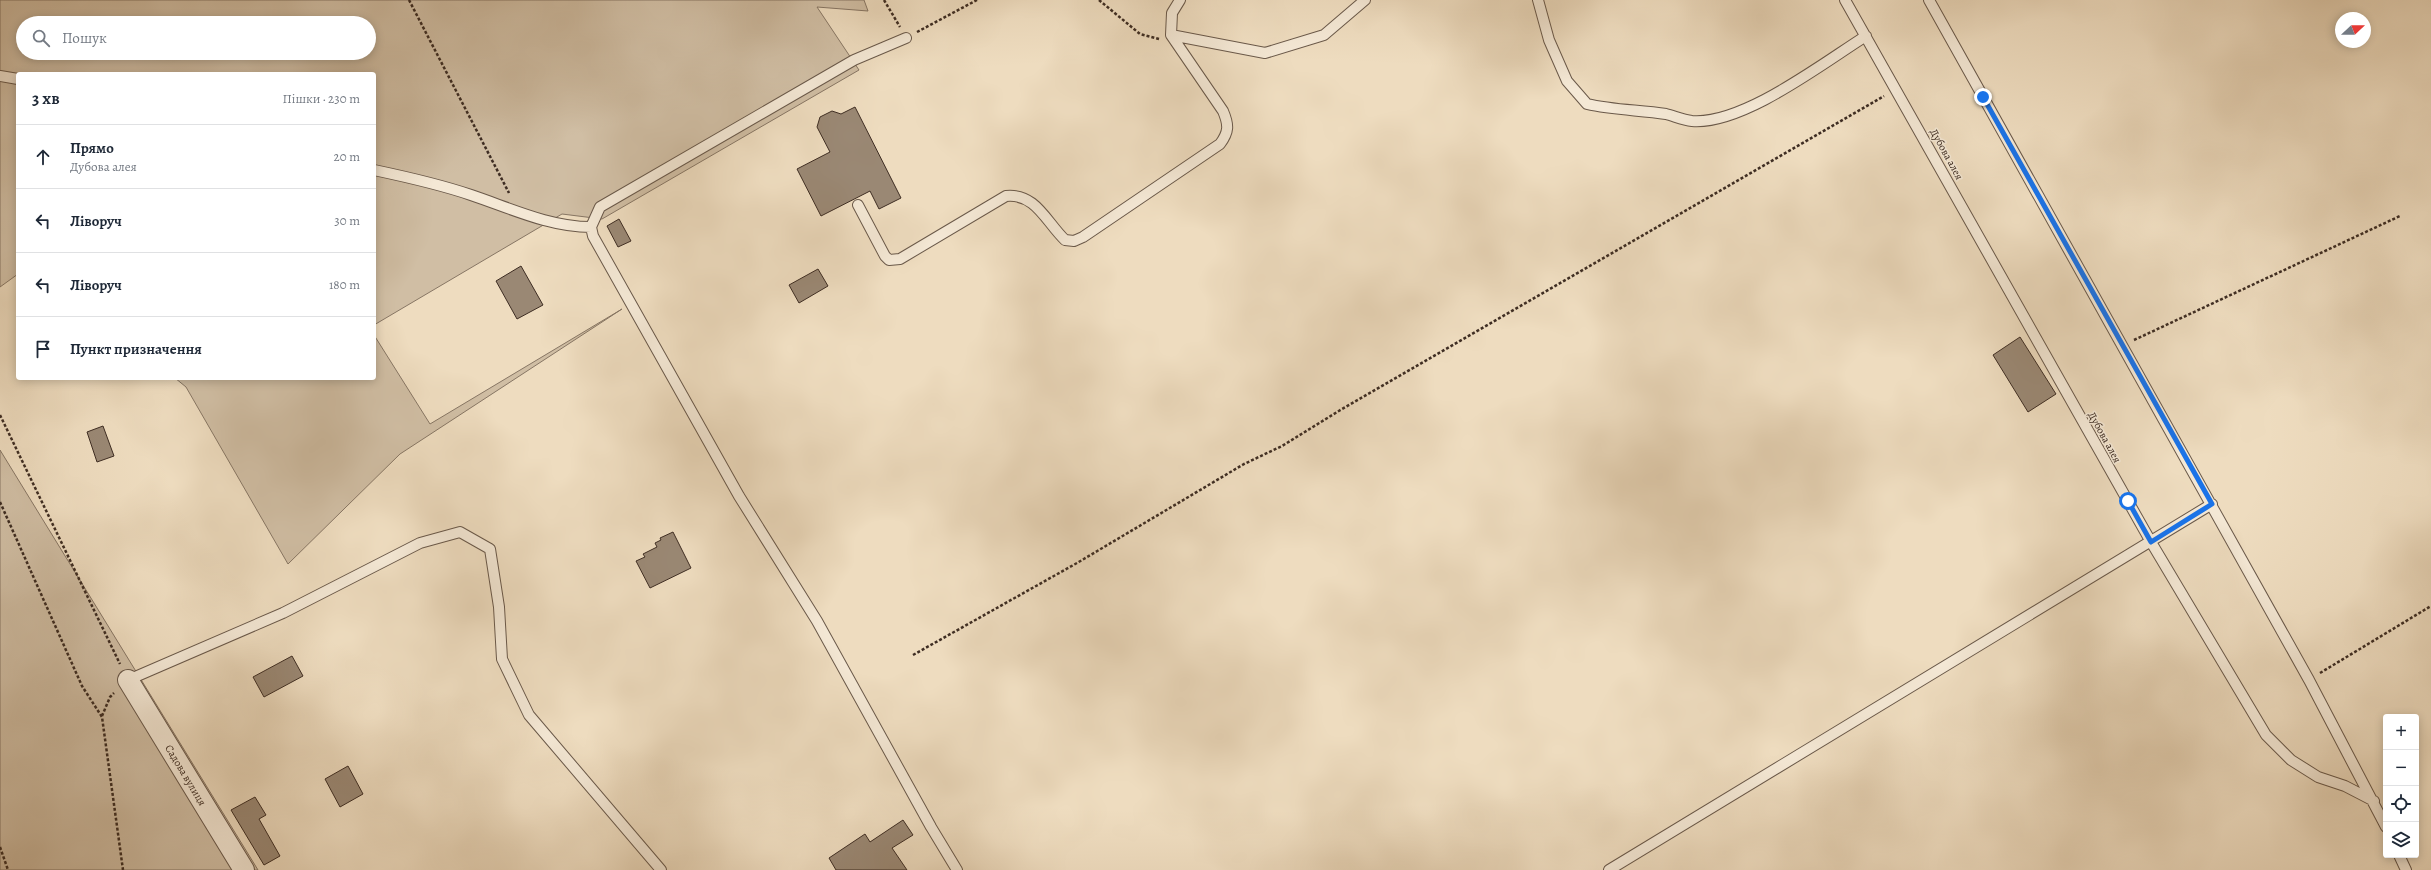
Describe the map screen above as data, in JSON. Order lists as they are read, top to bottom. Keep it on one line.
{"streets":{"street":["Садова вулиця"],"lane":["Дубова алея"]},"north":"right","page":{"search":"Пошук","heading":["3 хв","Пішки · 230 m"],"list":[["Прямо","Дубова алея","20 m"],["Ліворуч","30 m"],["Ліворуч","180 m"],"Пункт призначення"],"map_buttons":["+","−"]}}
